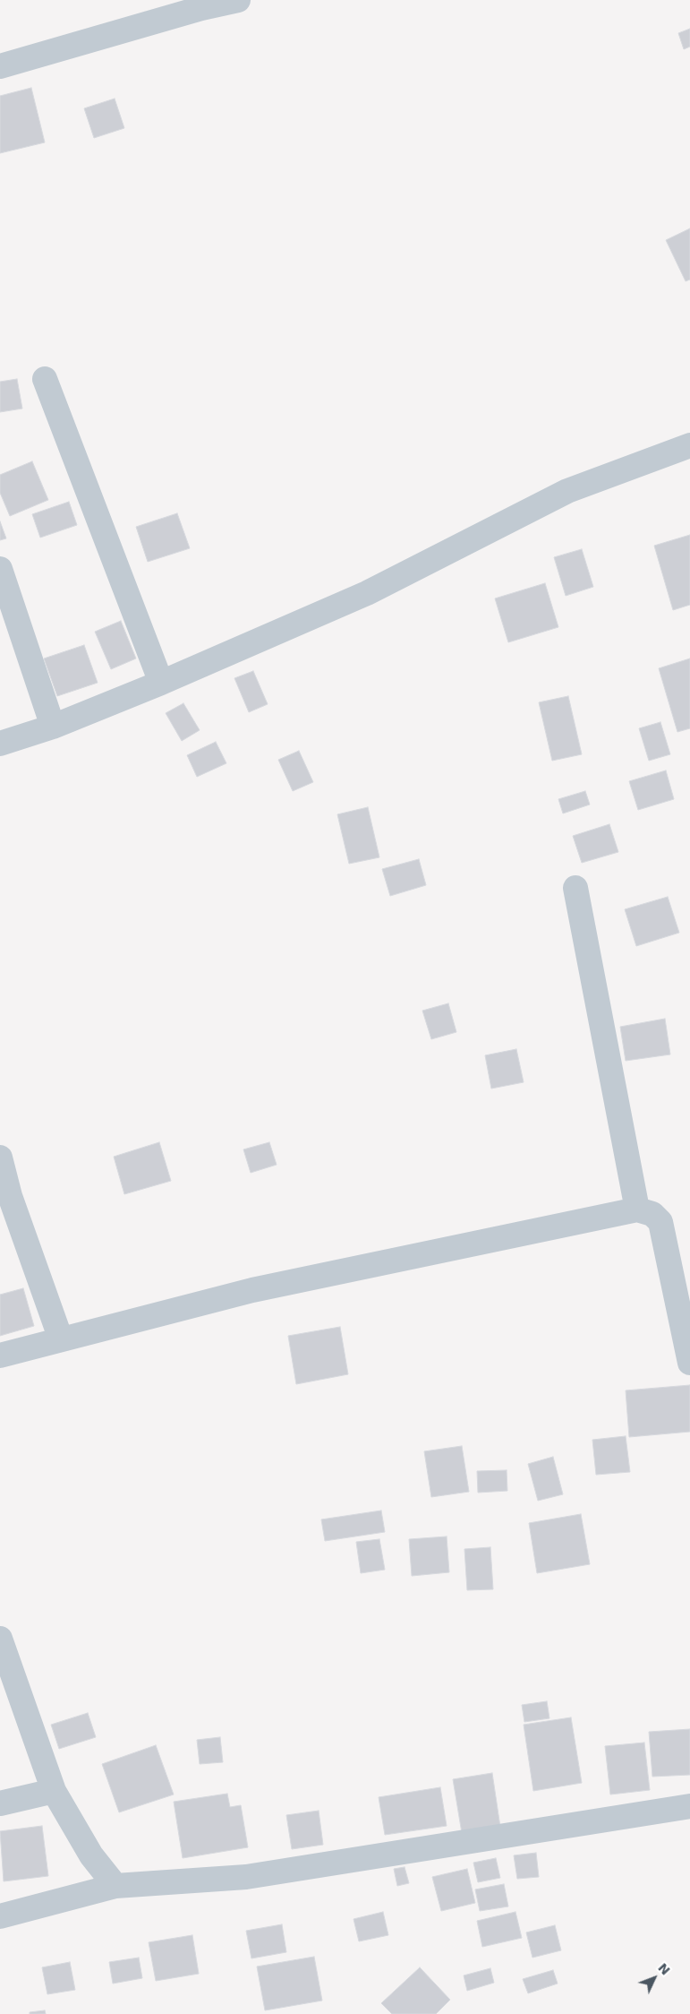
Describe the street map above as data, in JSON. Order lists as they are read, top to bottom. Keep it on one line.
{"north":"top right"}
